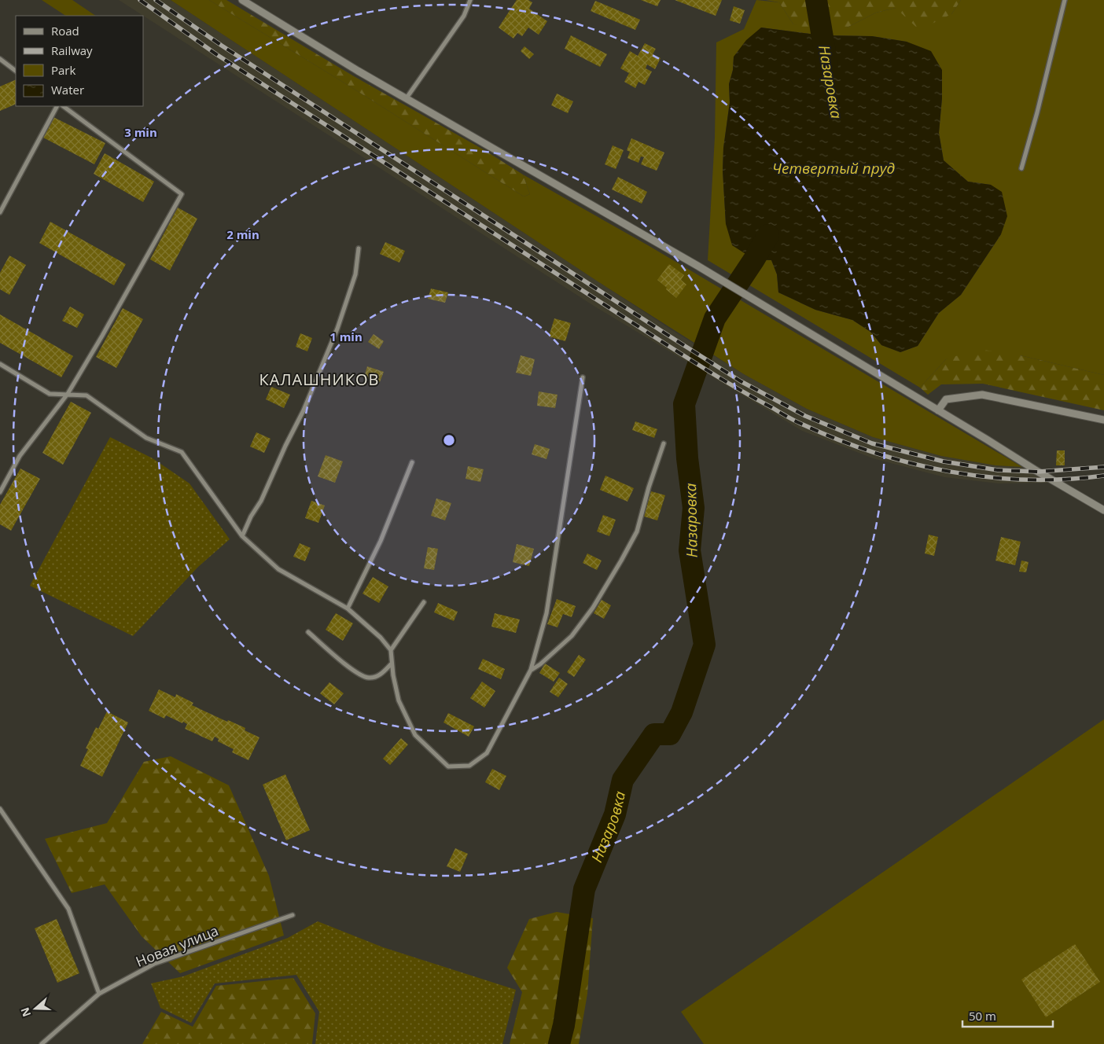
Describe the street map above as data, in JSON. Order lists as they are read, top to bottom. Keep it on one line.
{"streets":{"street":["Новая улица"]},"districts":["КАЛАШНИКОВ"],"water":["Назаровка","Четвертый пруд"],"legend":["Road","Railway","Park","Water"],"scale_bar":"50 m","north":"left","rings":["3 min","2 min","1 min"]}
